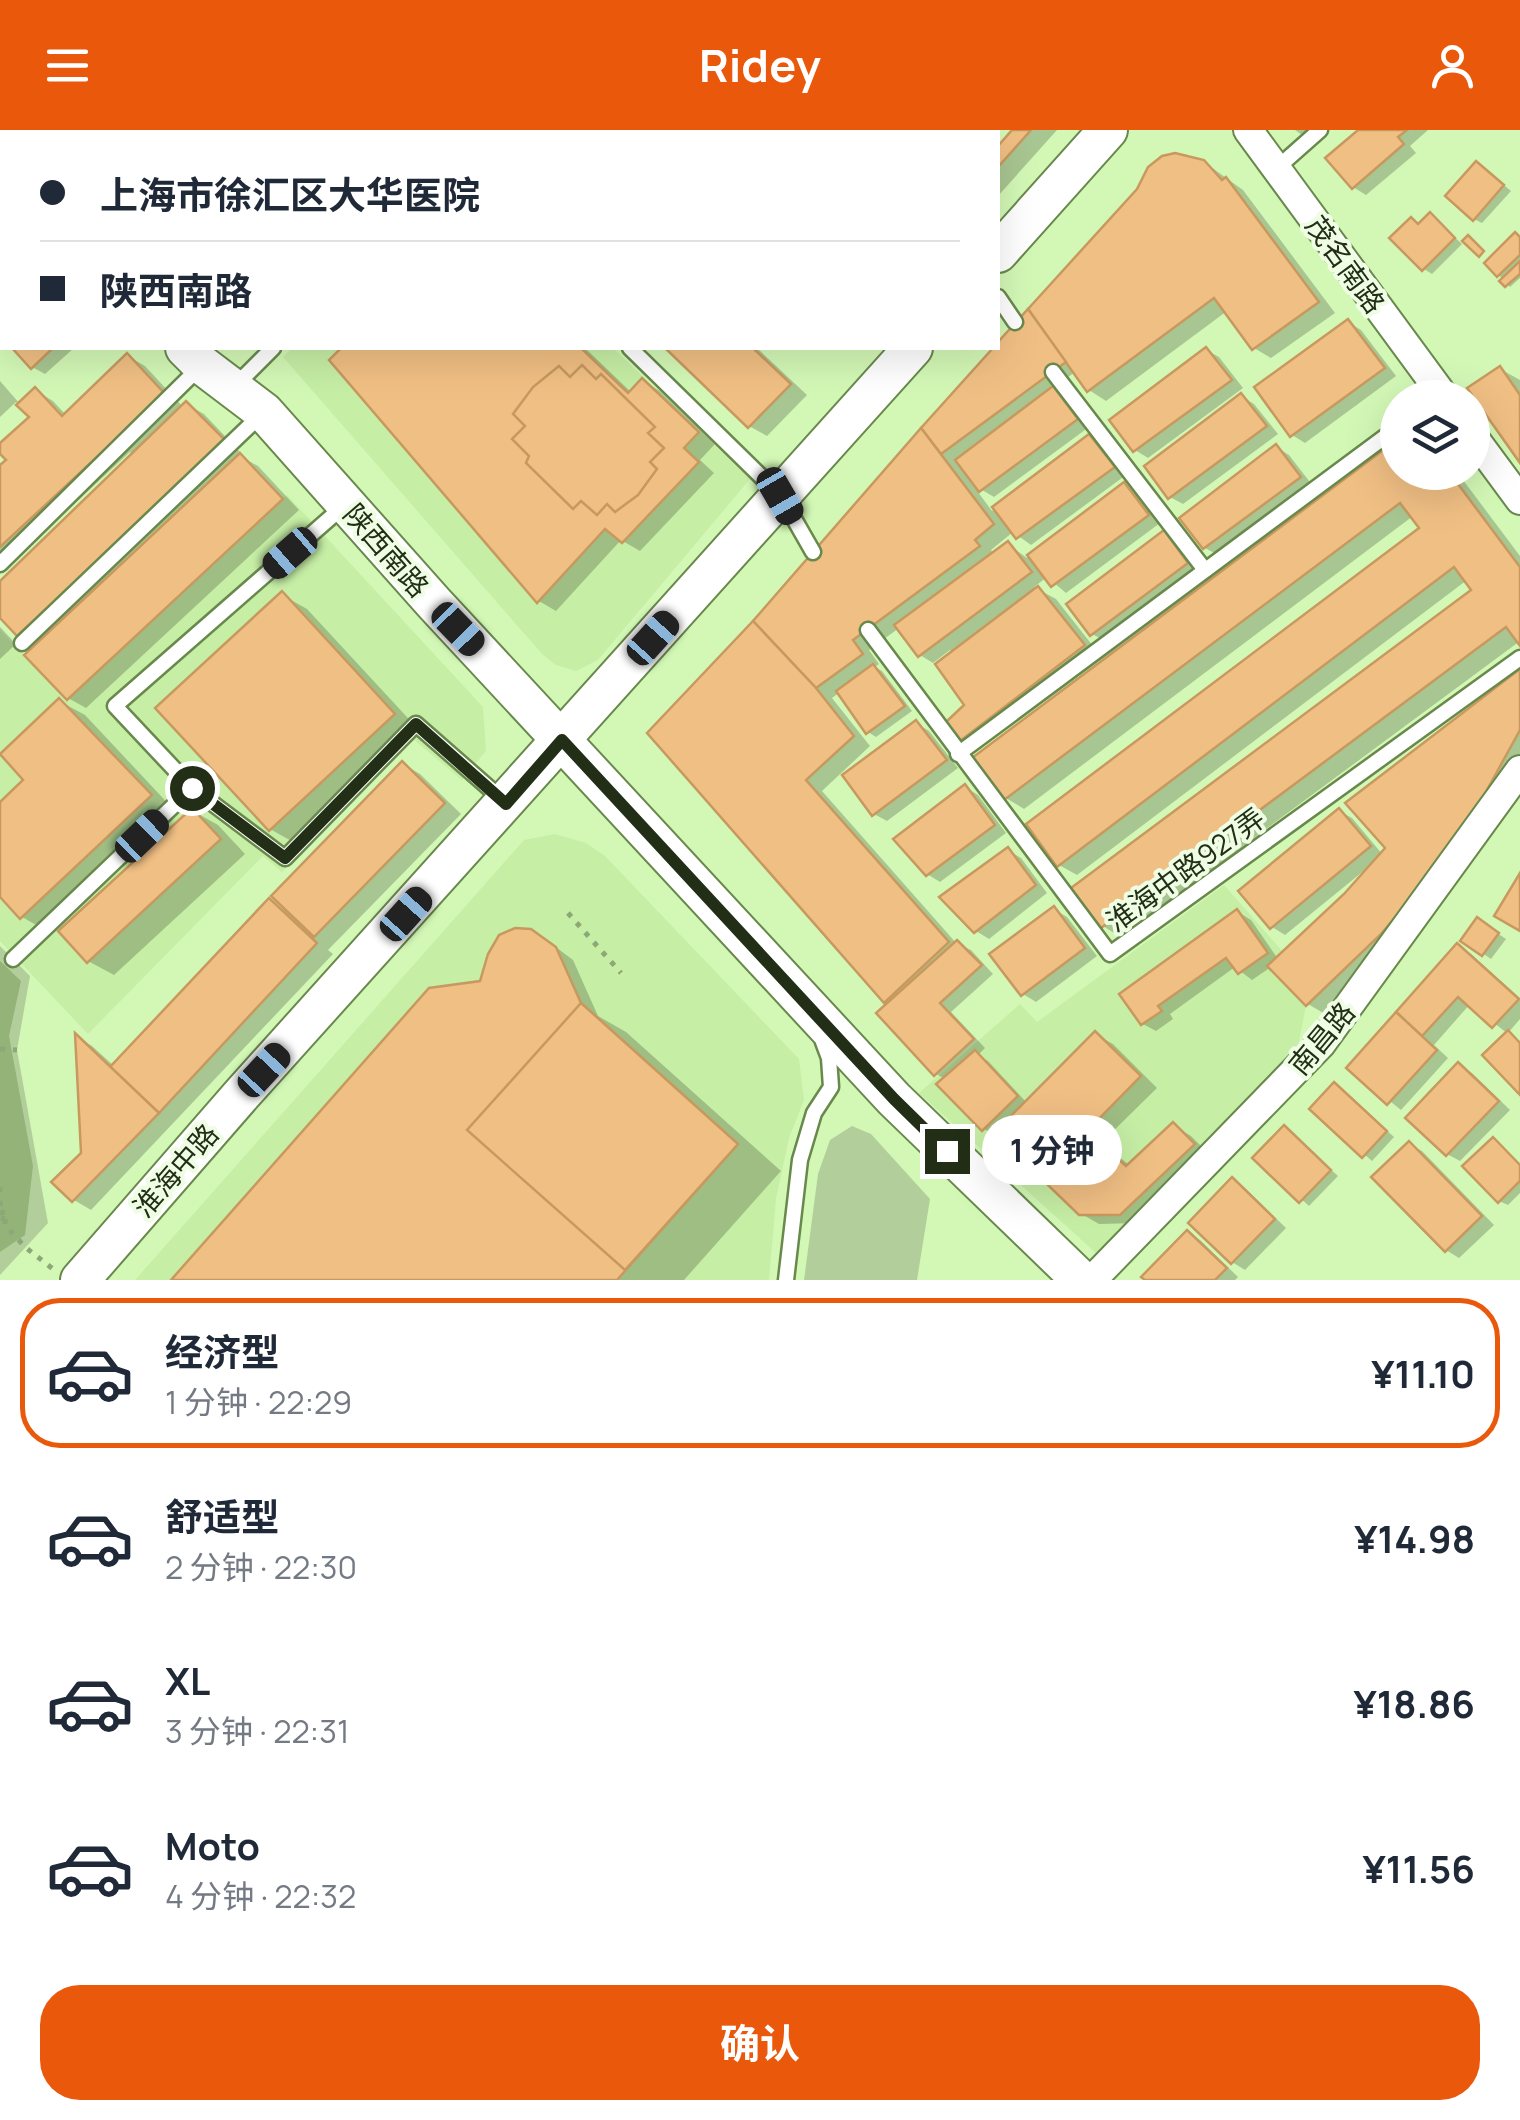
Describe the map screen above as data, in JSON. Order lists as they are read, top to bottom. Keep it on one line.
{"streets":{"main road":["陕西南路","淮海中路"],"street":["茂名南路","南昌路"],"lane":["淮海中路927弄"]},"crossings":[["陕西南路","淮海中路"]],"page":{"header":"Ridey","banner":["上海市徐汇区大华医院","陕西南路"],"bubble":"1 分钟","list":[{"name":"经济型","note":"1 分钟 · 22:29","value":"¥11.10"},{"name":"舒适型","note":"2 分钟 · 22:30","value":"¥14.98"},{"name":"XL","note":"3 分钟 · 22:31","value":"¥18.86"},{"name":"Moto","note":"4 分钟 · 22:32","value":"¥11.56"}],"buttons":"确认"}}
